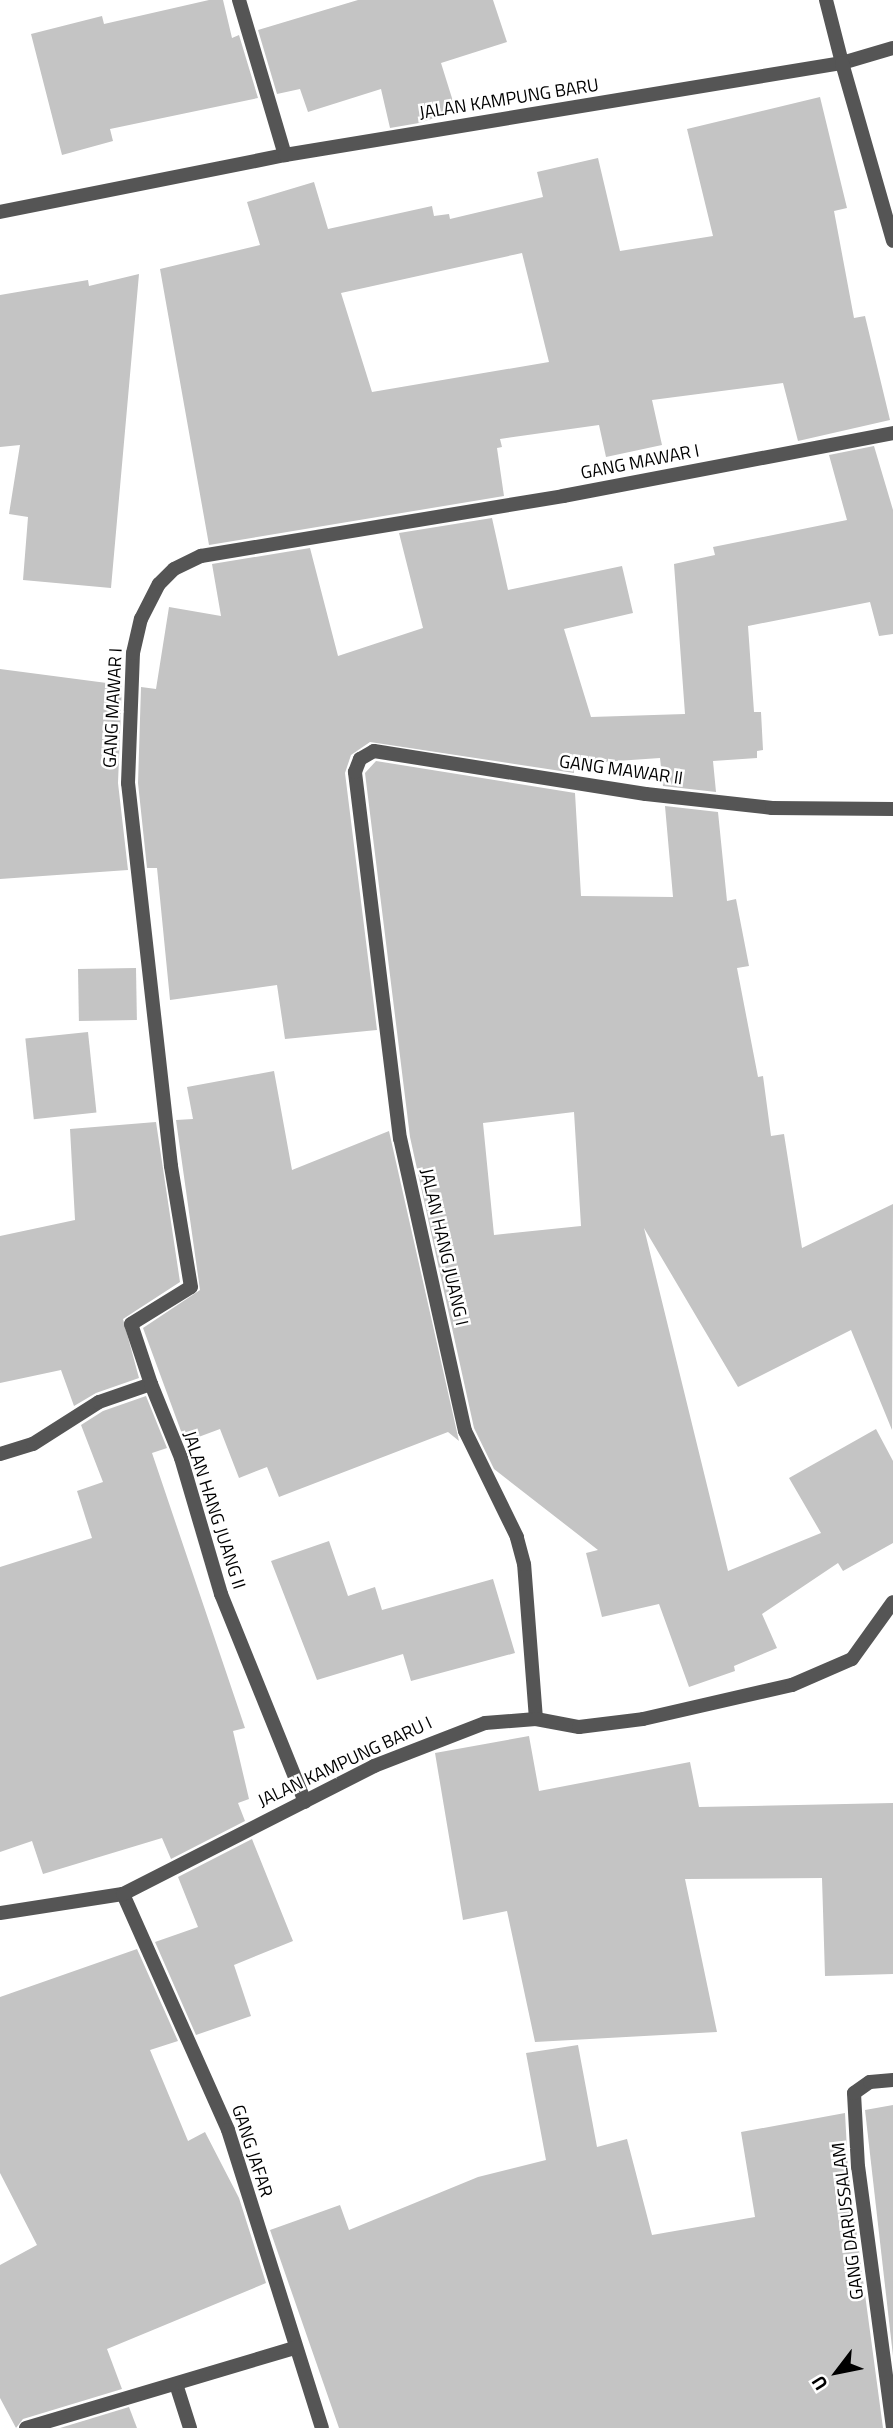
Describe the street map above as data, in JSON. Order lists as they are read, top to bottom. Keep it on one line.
{"streets":{"street":["JALAN KAMPUNG BARU","GANG MAWAR I","GANG MAWAR II","JALAN HANG JUANG I","JALAN HANG JUANG II","JALAN KAMPUNG BARU I","GANG JAFAR","GANG DARUSSALAM"]},"crossings":[["GANG MAWAR I","JALAN HANG JUANG II"],["GANG MAWAR II","JALAN HANG JUANG I"],["JALAN HANG JUANG I","JALAN KAMPUNG BARU I"],["JALAN HANG JUANG II","JALAN KAMPUNG BARU I"],["JALAN KAMPUNG BARU I","GANG JAFAR"]],"north":"bottom left"}
